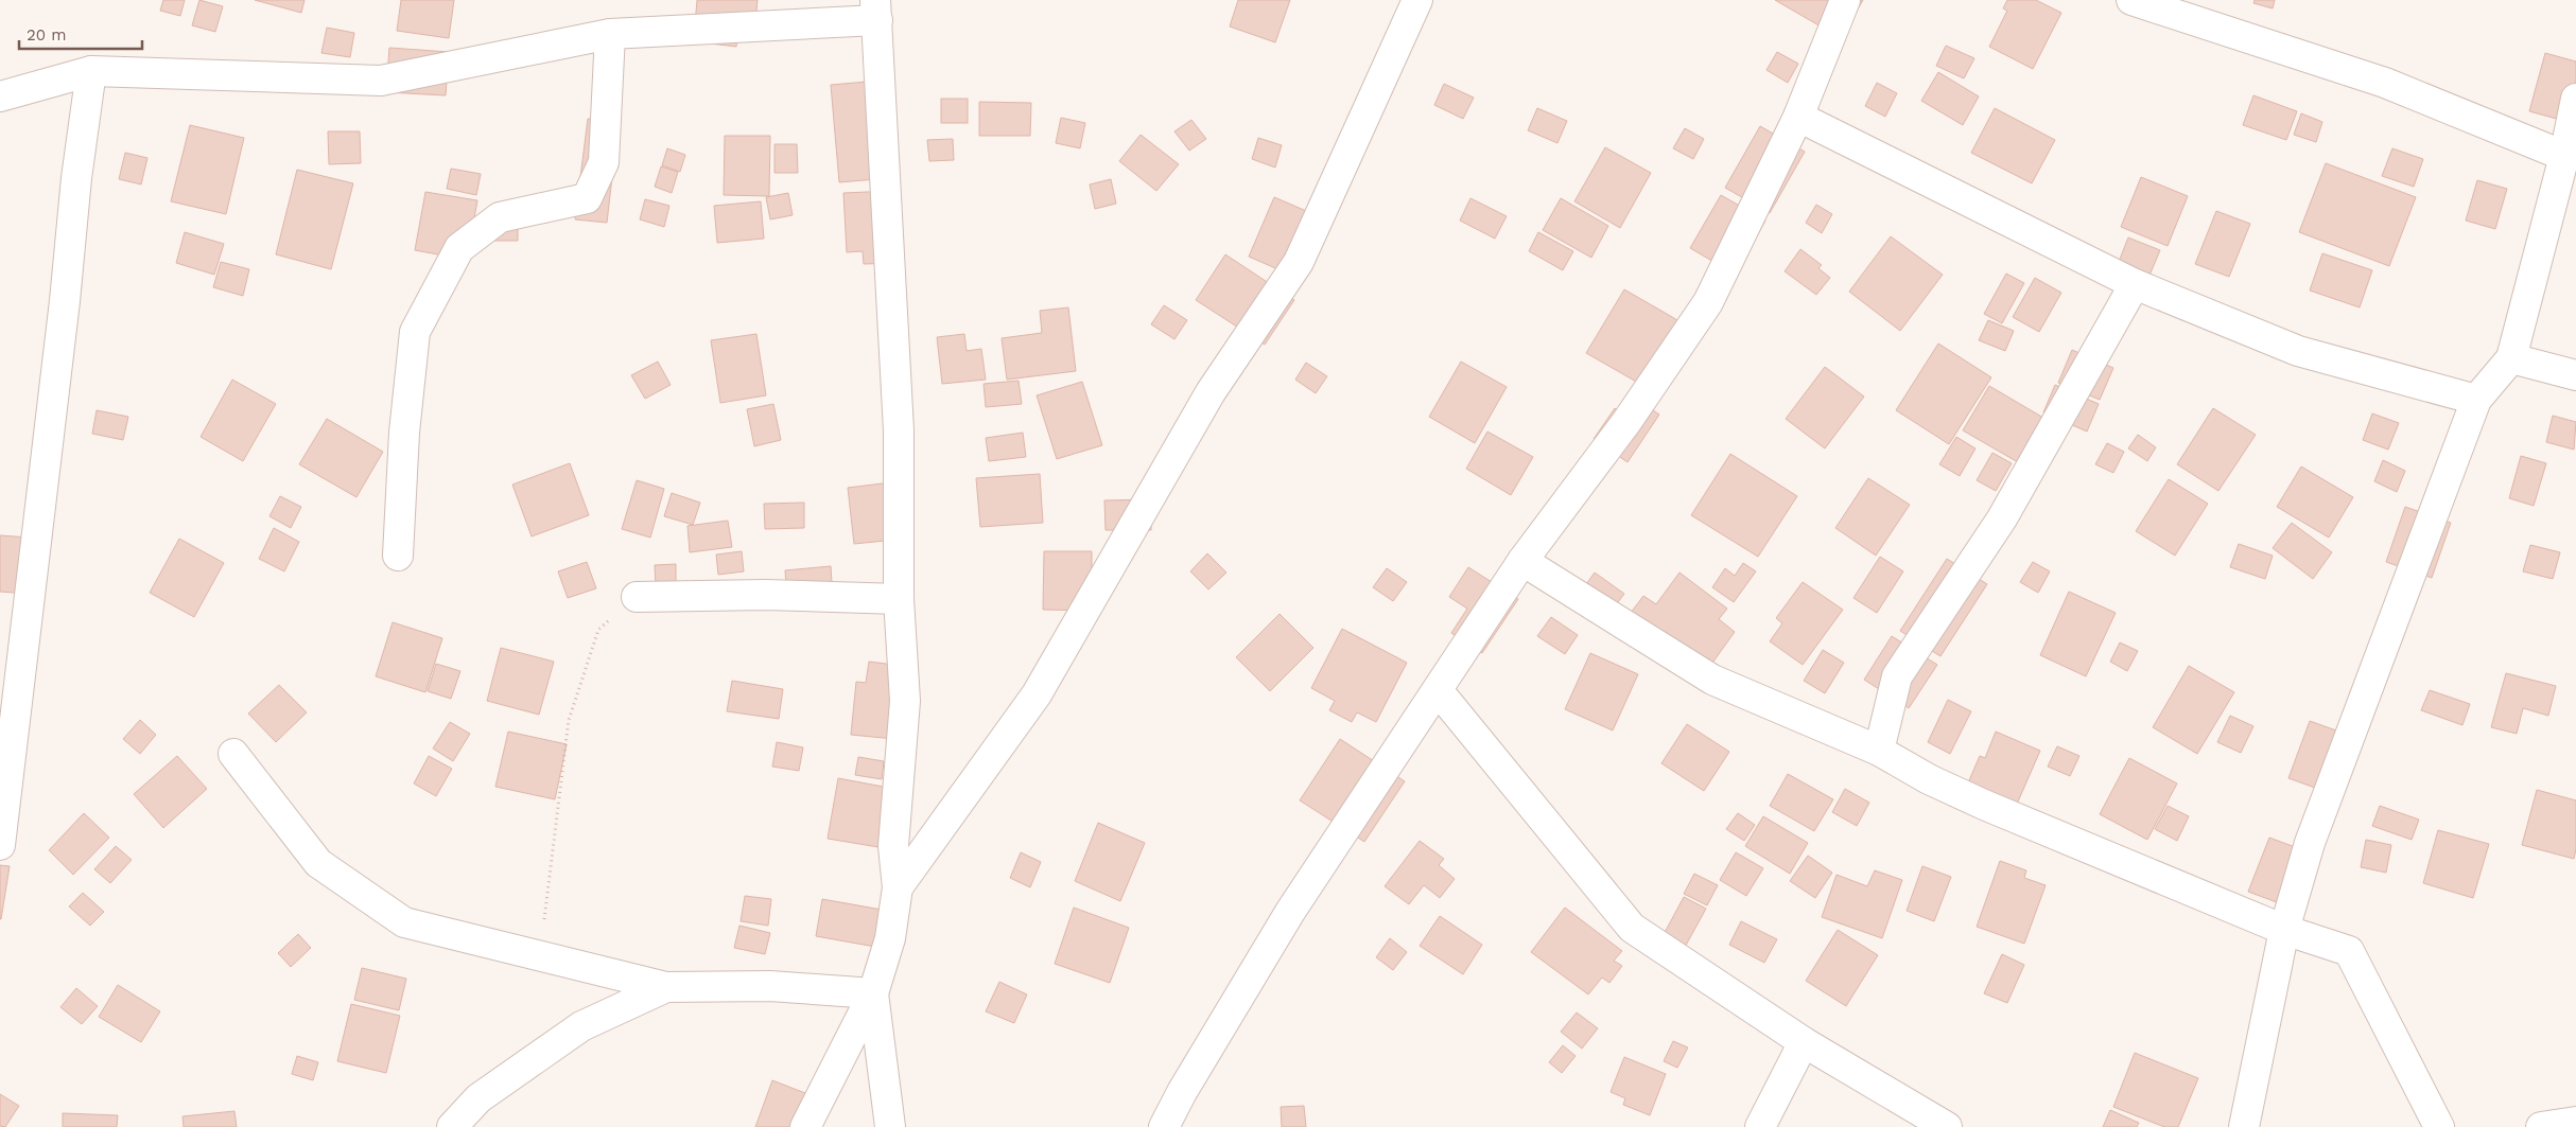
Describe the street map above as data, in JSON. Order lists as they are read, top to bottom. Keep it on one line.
{"scale_bar":"20 m"}
